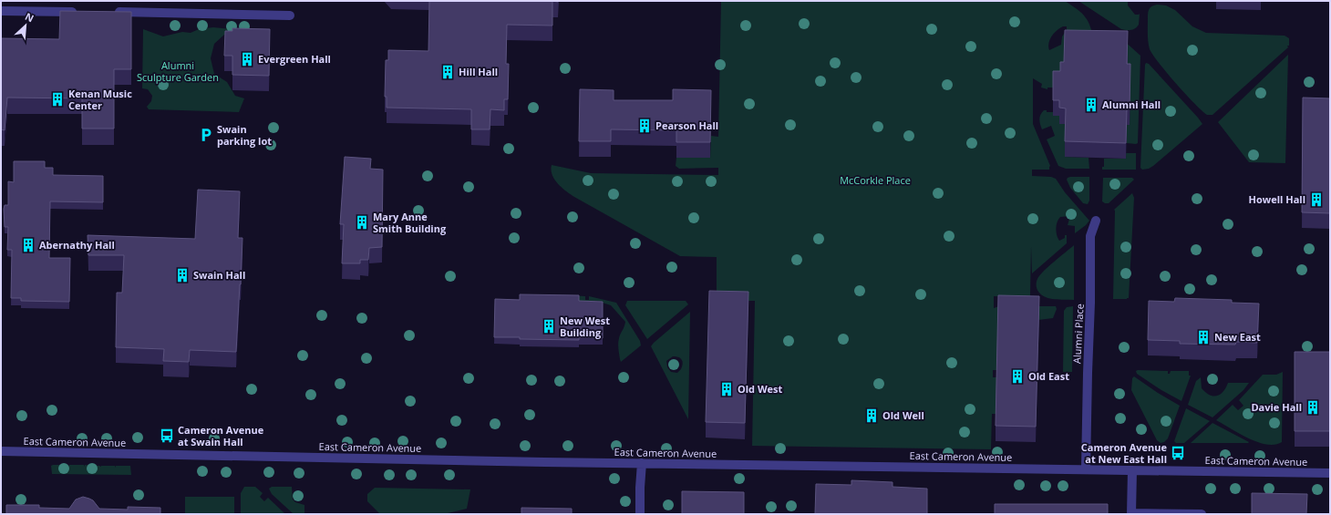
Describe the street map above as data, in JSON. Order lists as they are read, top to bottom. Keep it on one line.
{"streets":{"street":["Alumni Place","East Cameron Avenue"]},"crossings":[["Alumni Place","East Cameron Avenue"]],"parks":["Alumni Sculpture Garden","McCorkle Place"],"places":{"building":["Evergreen Hall","Hill Hall","Kenan Music Center","Alumni Hall","Pearson Hall","Howell Hall","Mary Anne Smith Building","Abernathy Hall","Swain Hall","New West Building","New East","Old East","Old West","Davie Hall","Old Well"],"parking":["Swain parking lot"],"bus stop":["Cameron Avenue at Swain Hall","Cameron Avenue at New East Hall"]},"north":"top right"}
